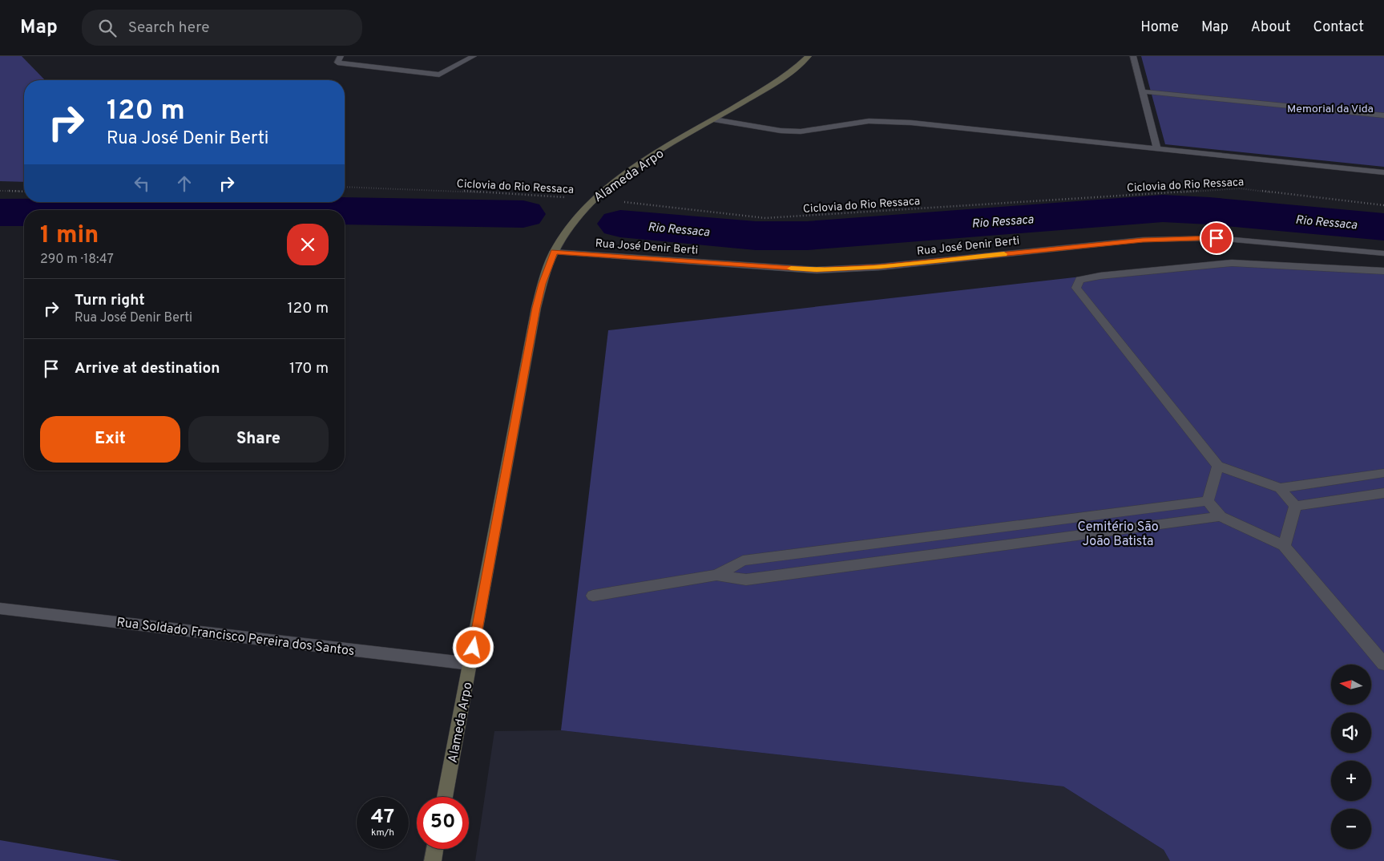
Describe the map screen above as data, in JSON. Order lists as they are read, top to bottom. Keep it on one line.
{"streets":{"main road":["Alameda Arpo"],"street":["Rua José Denir Berti","Rua Soldado Francisco Pereira dos Santos"],"path":["Ciclovia do Rio Ressaca"]},"crossings":[["Alameda Arpo","Ciclovia do Rio Ressaca"],["Alameda Arpo","Rua José Denir Berti"],["Alameda Arpo","Rua Soldado Francisco Pereira dos Santos"]],"water":["Rio Ressaca"],"parks":["Memorial da Vida","Cemitério São João Batista"],"north":"left","page":{"header":"Map","search":"Search here","nav":["Home","Map","About","Contact"],"turn":["120 m","Rua José Denir Berti"],"heading":["1 min","290 m · 18:47"],"list":[{"name":"Turn right","note":"Rua José Denir Berti","value":"120 m"},{"name":"Arrive at destination","value":"170 m"}],"buttons":["Exit","Share"],"map_buttons":["+","−"],"speed":"47 km/h","limit":"50"}}
